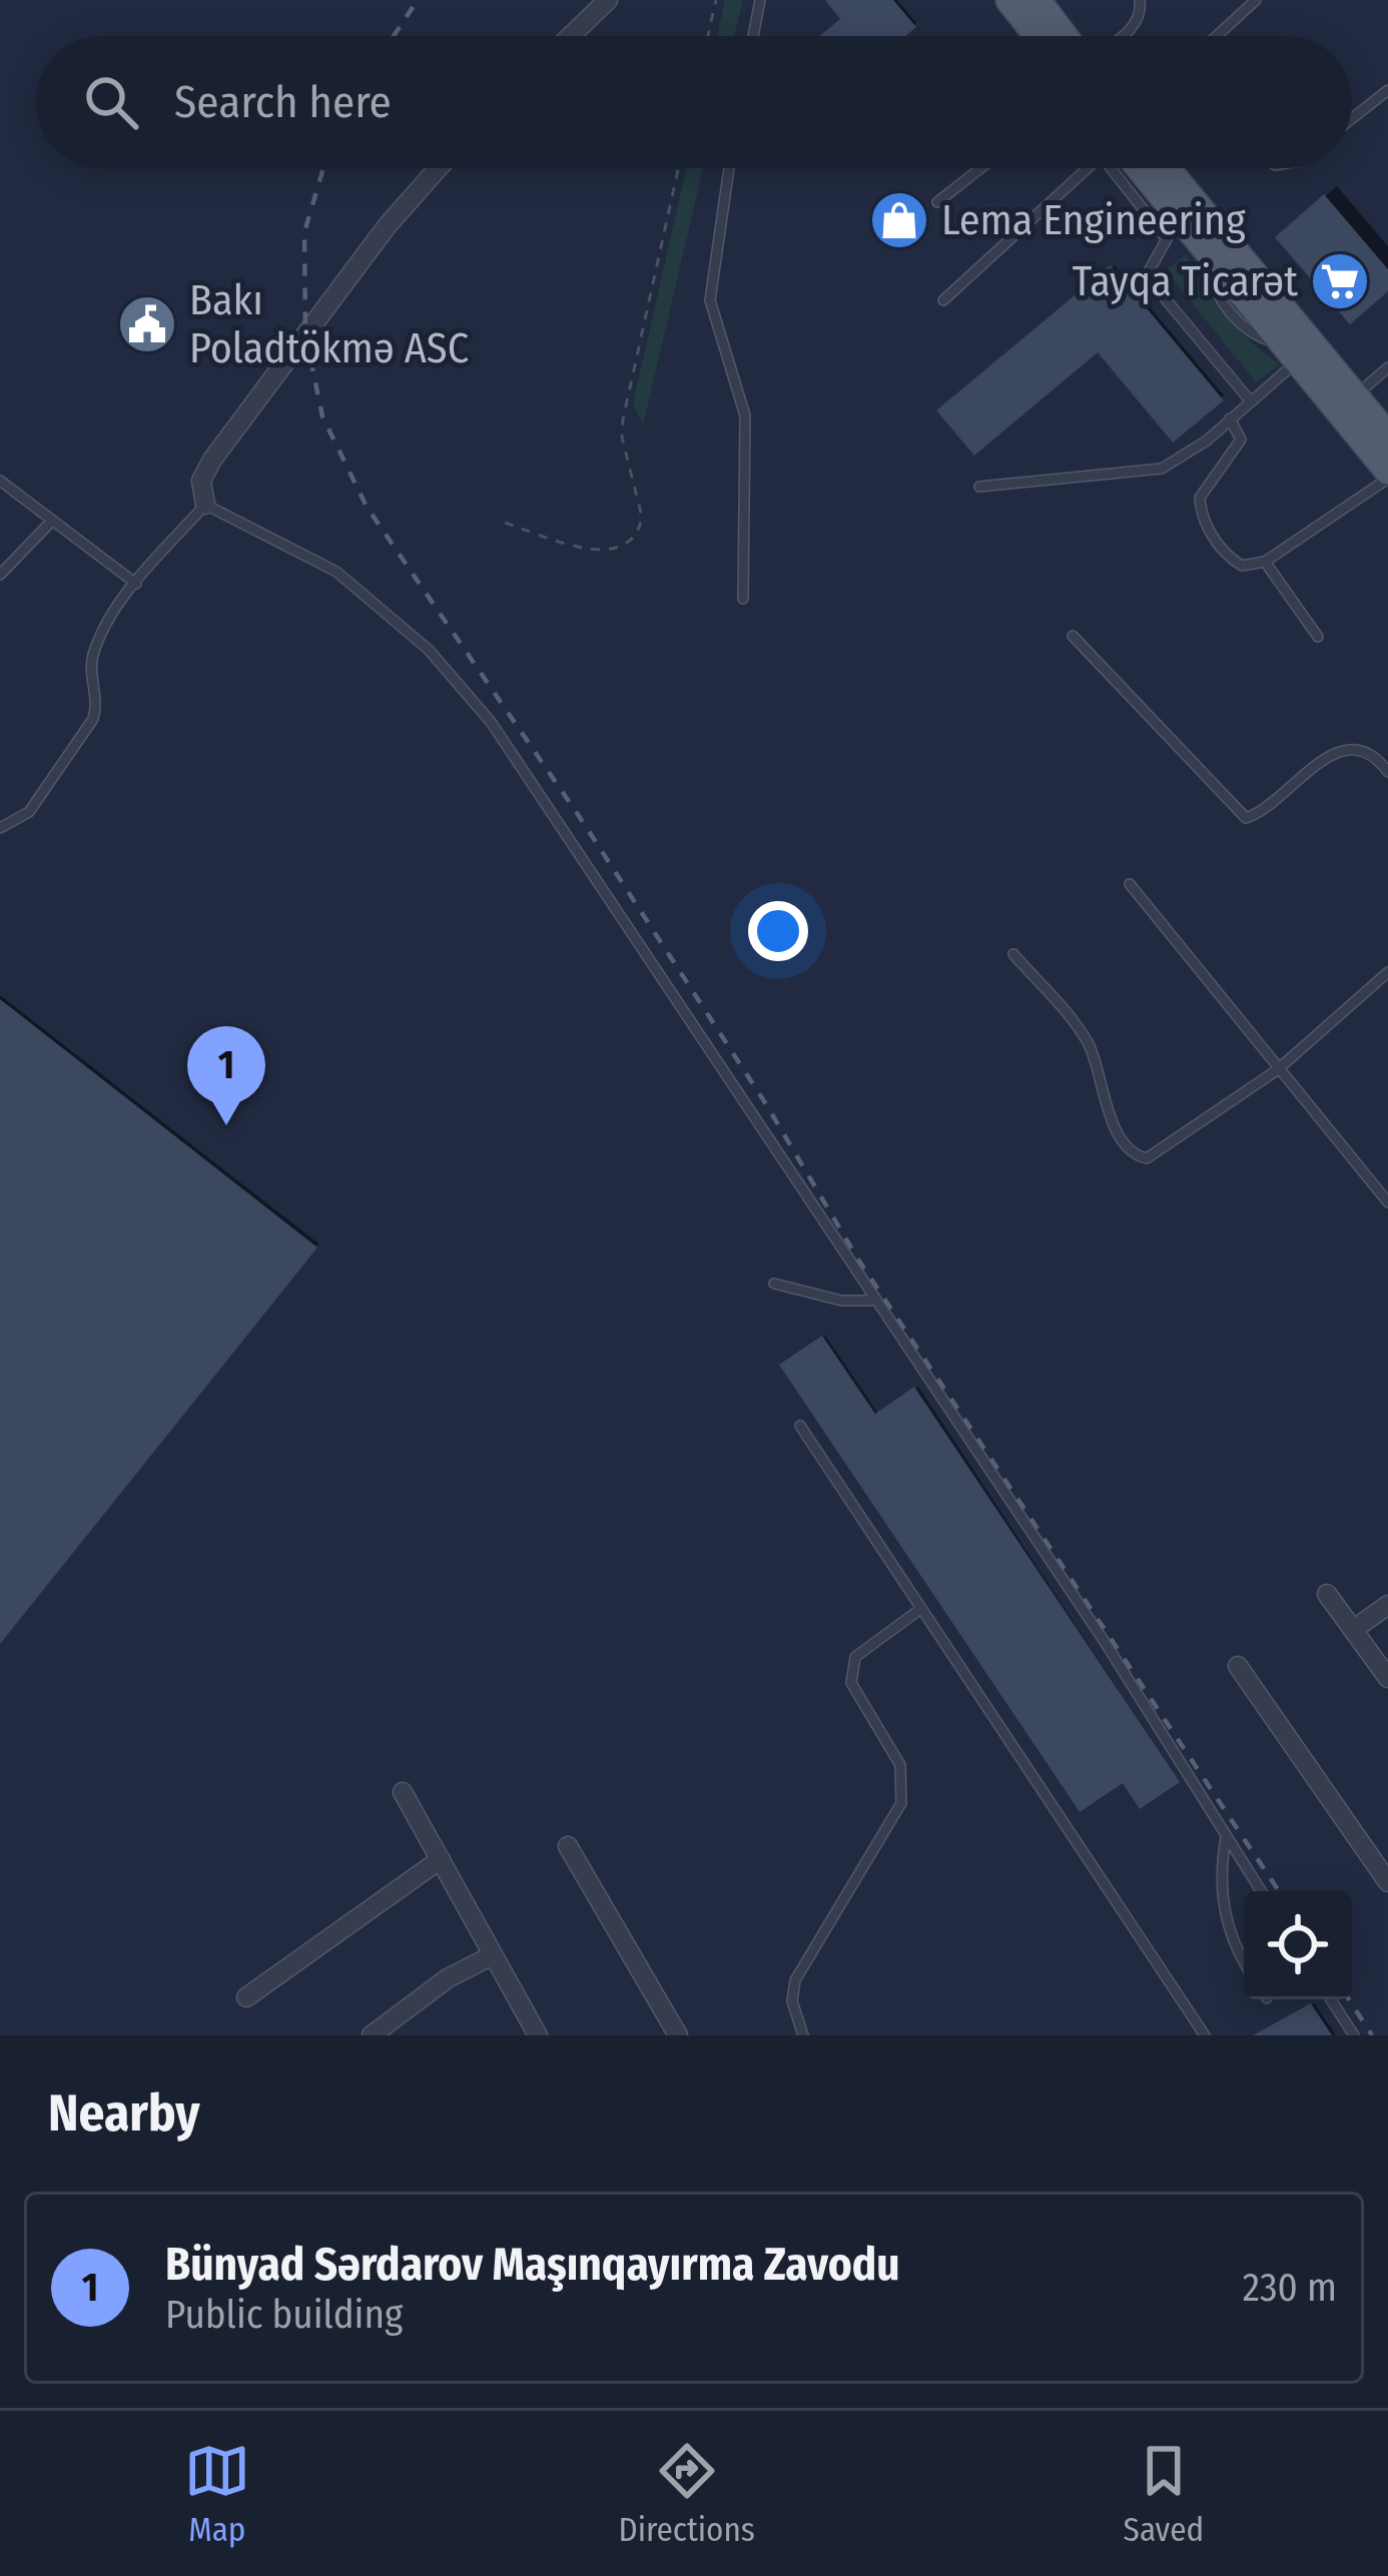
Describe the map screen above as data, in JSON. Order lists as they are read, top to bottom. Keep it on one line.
{"places":{"shop":["Lema Engineering"],"supermarket":["Tayqa Ticarət"],"public building":["Bakı Poladtökmə ASC"]},"page":{"search":"Search here","pins":"1","heading":"Nearby","list":[{"mark":"1","name":"Bünyad Sərdarov Maşınqayırma Zavodu","note":"Public building","value":"230 m"}],"nav":["Map","Directions","Saved"]}}
